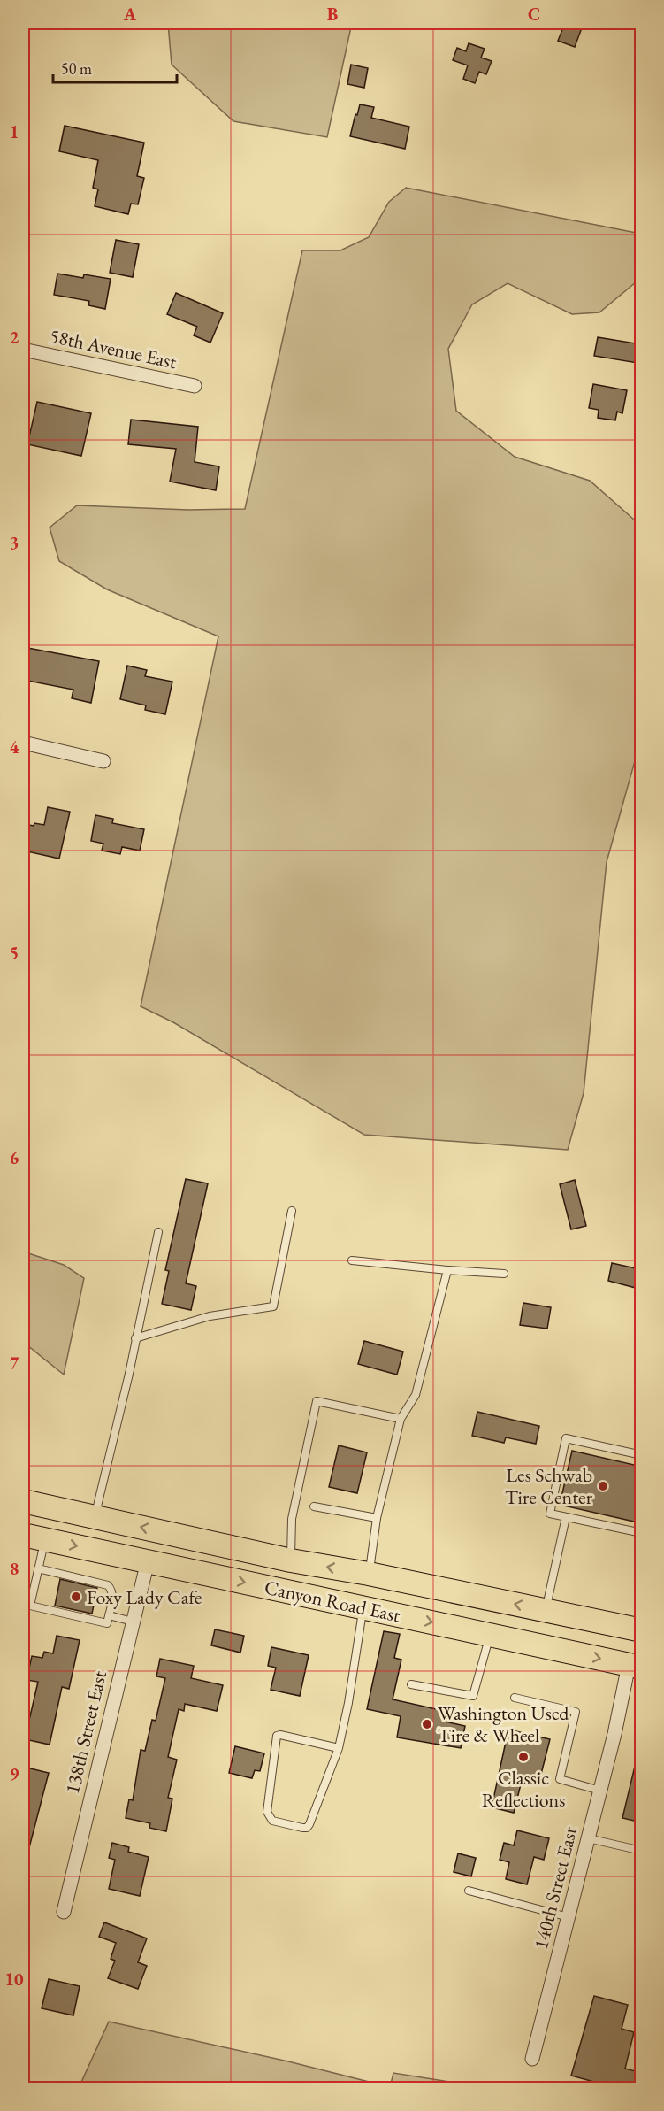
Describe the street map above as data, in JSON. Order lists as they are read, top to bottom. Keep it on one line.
{"streets":{"main road":["Canyon Road East"],"street":["58th Avenue East","138th Street East","140th Street East"]},"crossings":[["Canyon Road East","138th Street East"],["Canyon Road East","140th Street East"]],"places":["Les Schwab Tire Center","Foxy Lady Cafe","Washington Used Tire & Wheel","Classic Reflections"],"scale_bar":"50 m","grid":{"columns":["A","B","C"],"rows":["1","2","3","4","5","6","7","8","9","10"]}}
